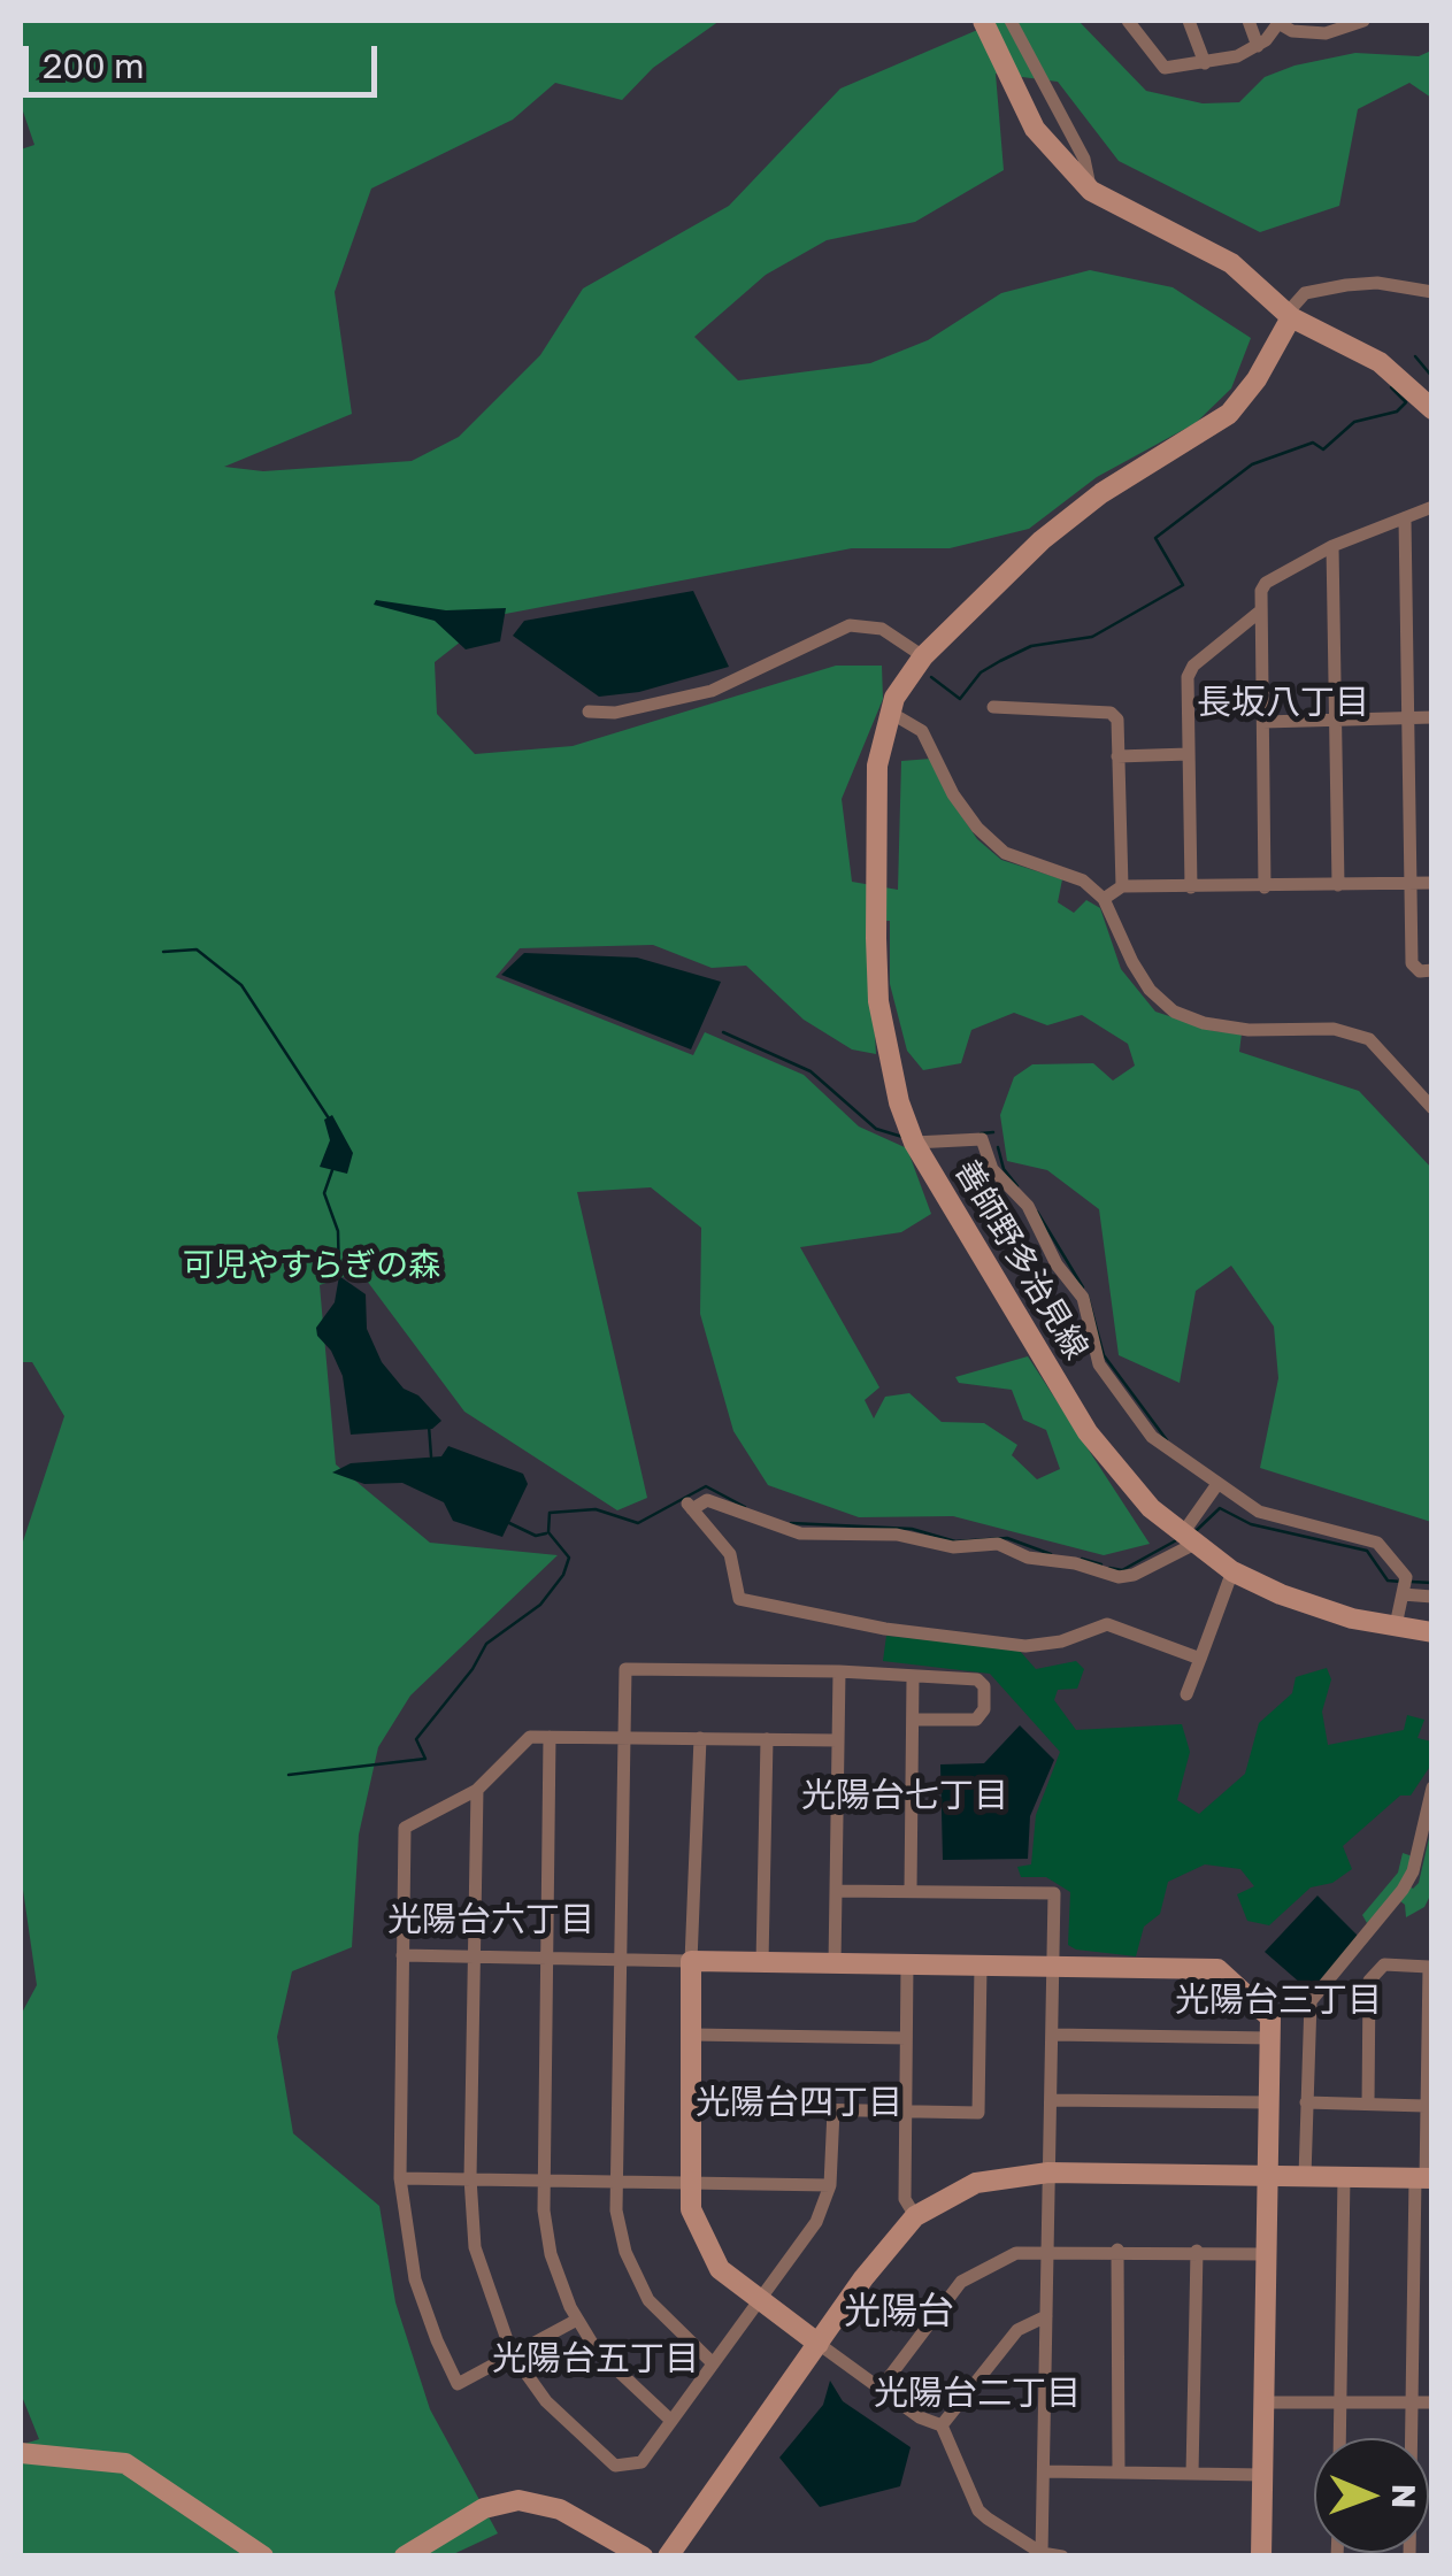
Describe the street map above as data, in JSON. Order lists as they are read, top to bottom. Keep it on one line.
{"streets":{"main road":["善師野多治見線"]},"districts":["長坂八丁目","光陽台七丁目","光陽台六丁目","光陽台三丁目","光陽台四丁目","光陽台","光陽台五丁目","光陽台二丁目"],"parks":["可児やすらぎの森"],"scale_bar":"200 m","north":"right"}
